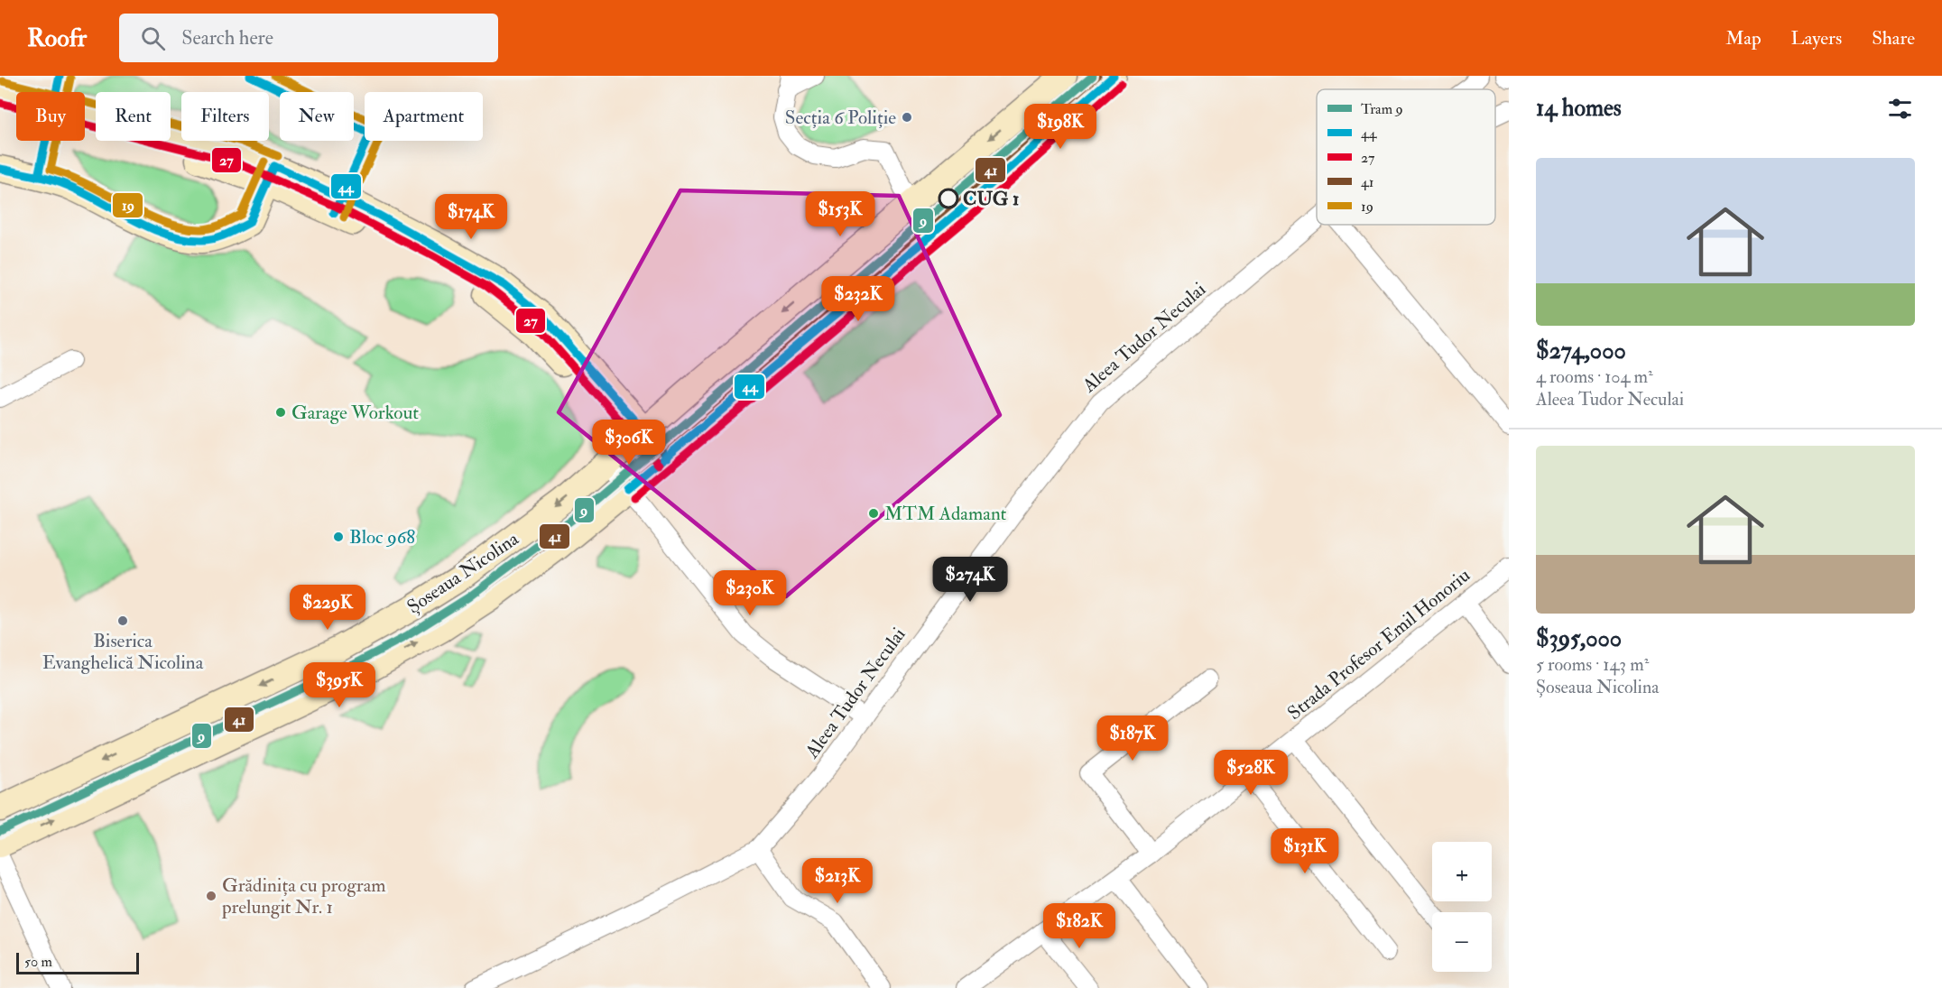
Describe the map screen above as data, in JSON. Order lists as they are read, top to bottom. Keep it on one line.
{"streets":{"main road":["Șoseaua Nicolina"],"street":["Aleea Tudor Neculai","Strada Profesor Emil Honoriu"]},"places":["Secția 6 Poliție","CUG 1","Garage Workout","MTM Adamant","Bloc 968","Biserica Evanghelică Nicolina","Grădinița cu program prelungit Nr. 1"],"lines":["tram line 9","transit line 44","transit line 41","transit line 19","transit line 27"],"legend":["Tram 9","44","27","41","19"],"scale_bar":"50 m","page":{"header":"Roofr","search":"Search here","nav":["Map","Layers","Share"],"heading":"14 homes","chip":["Buy","Rent","Filters","New","Apartment"],"price":["$198K","$153K","$174K","$232K","$306K","$274K","$230K","$229K","$395K","$187K","$528K","$131K","$213K","$182K"],"list":[{"name":"$274,000","note":"4 rooms · 104 m² · Aleea Tudor Neculai"},{"name":"$395,000","note":"5 rooms · 143 m² · Șoseaua Nicolina"}],"map_buttons":["+","−"],"scale":"50 m"}}
